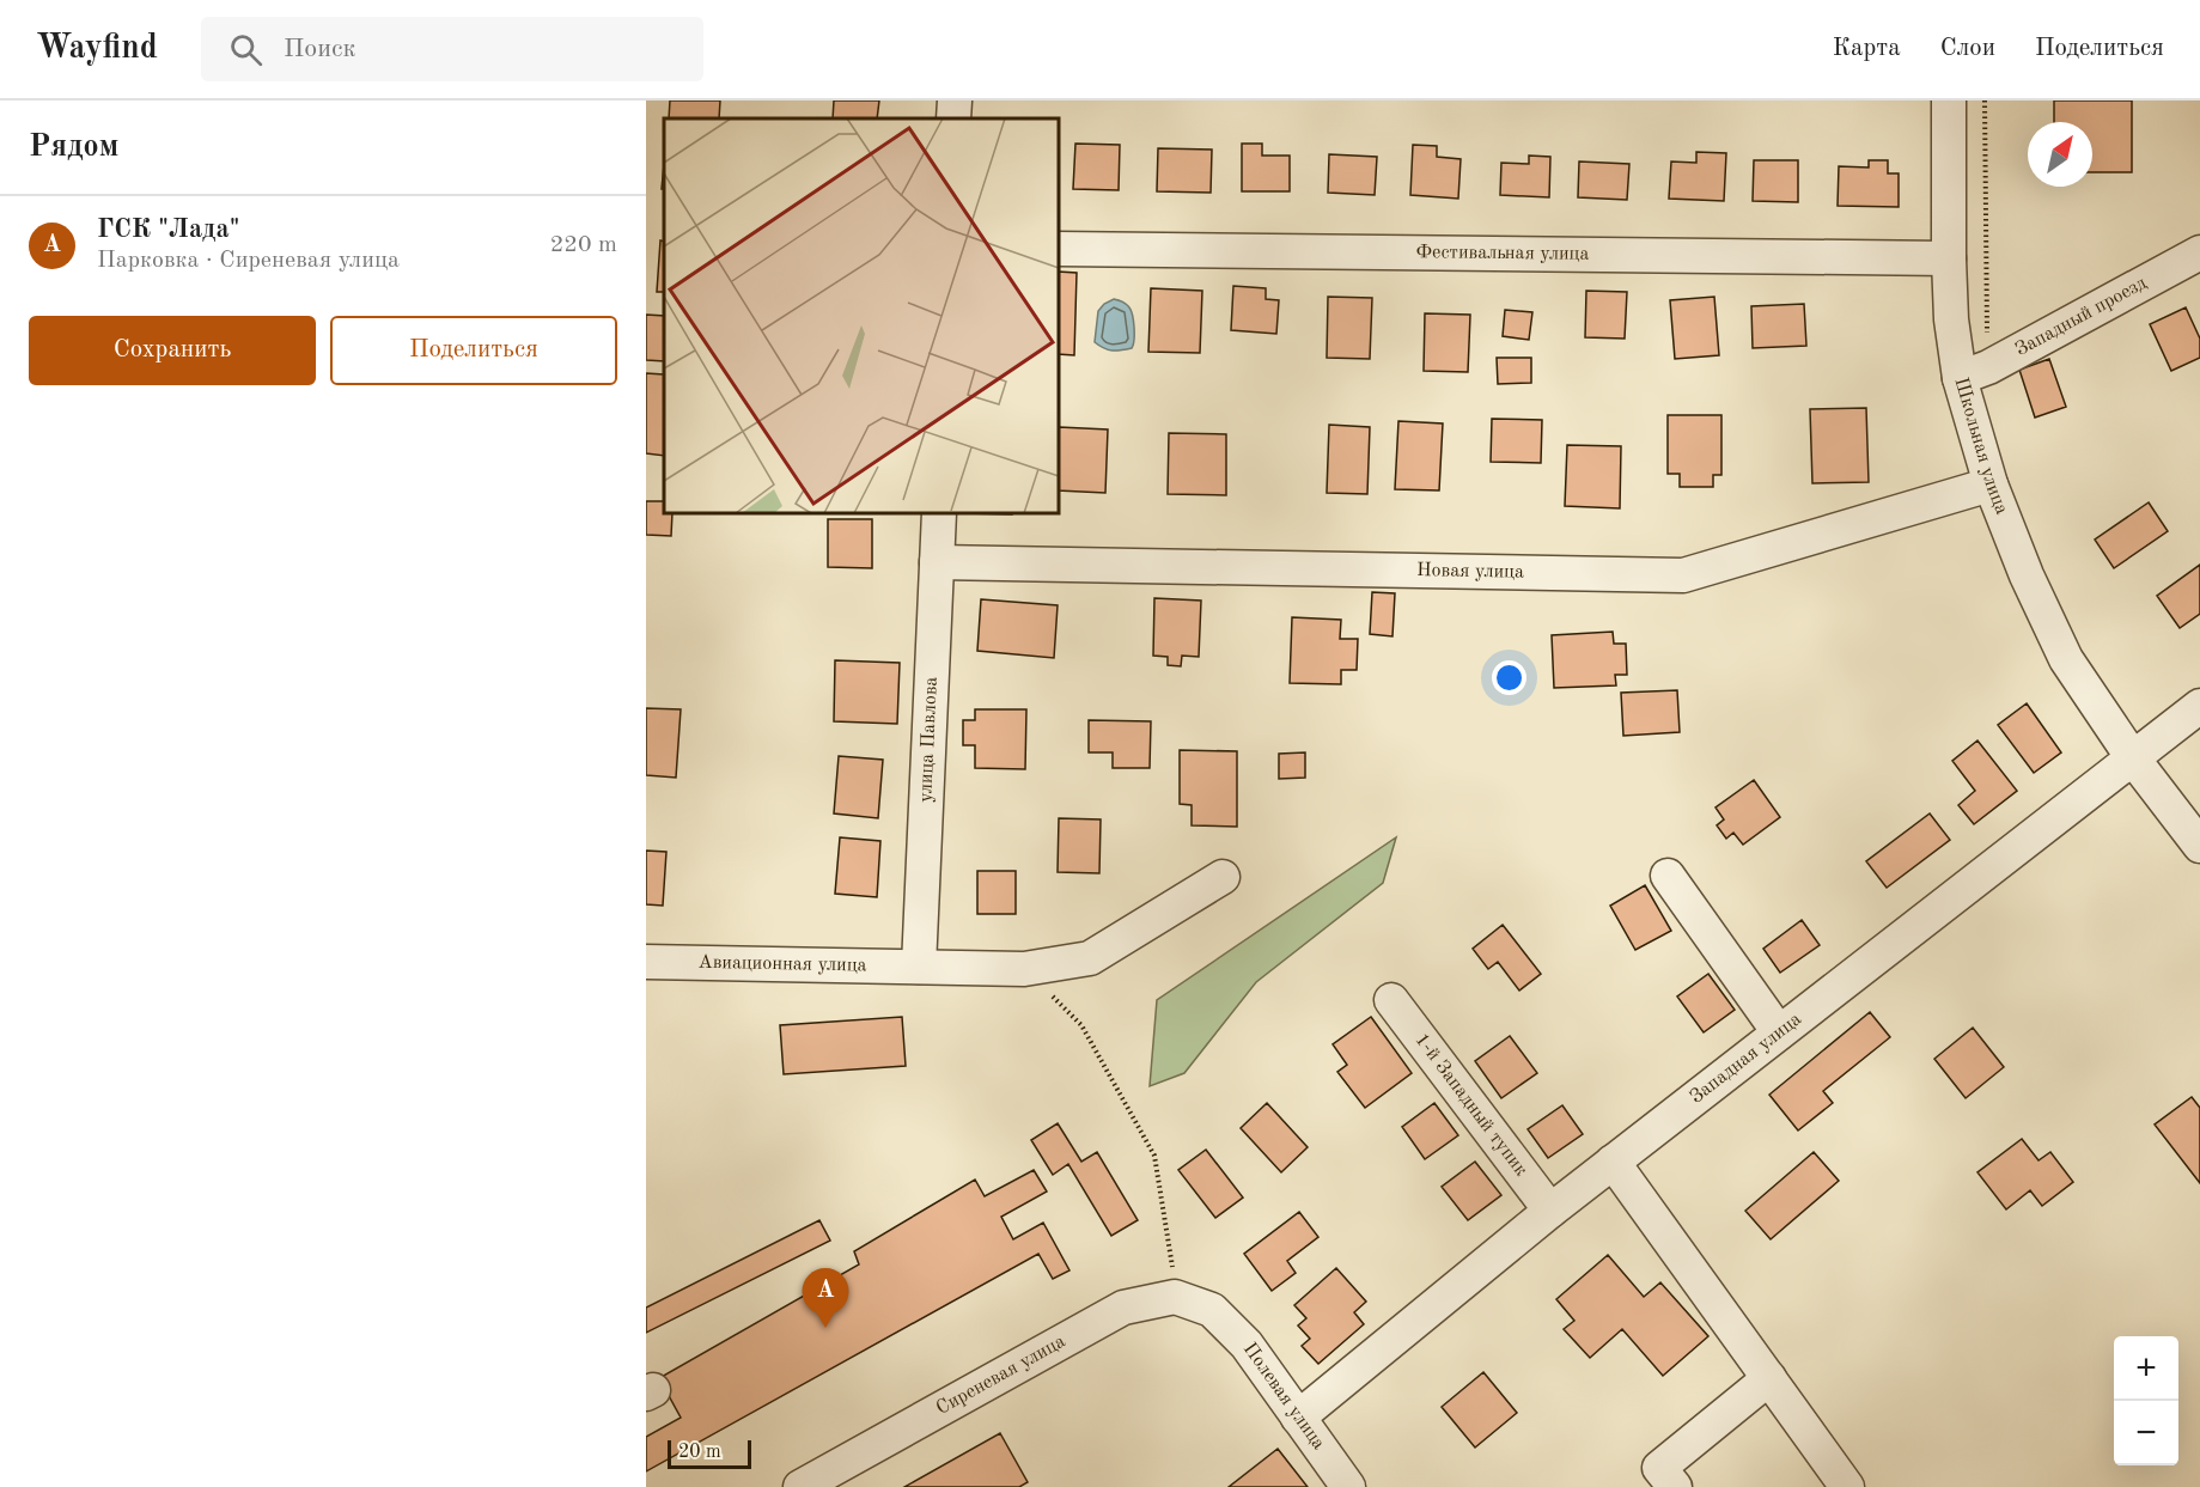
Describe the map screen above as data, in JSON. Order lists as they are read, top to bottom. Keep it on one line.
{"streets":{"street":["Фестивальная улица","Западный проезд","Школьная улица","Новая улица","улица Павлова","Авиационная улица","Западная улица","1-й Западный тупик","Сиреневая улица","Полевая улица"]},"crossings":[["Фестивальная улица","Школьная улица"],["Западный проезд","Школьная улица"],["Школьная улица","Новая улица"],["Школьная улица","Западная улица"],["Новая улица","улица Павлова"],["улица Павлова","Авиационная улица"],["Западная улица","1-й Западный тупик"],["Западная улица","Полевая улица"],["Сиреневая улица","Полевая улица"]],"scale_bar":"20 m","north":"top right","page":{"header":"Wayfind","search":"Поиск","nav":["Карта","Слои","Поделиться"],"heading":"Рядом","list":[{"mark":"A","name":"ГСК \"Лада\"","note":"Парковка · Сиреневая улица","value":"220 m"}],"buttons":["Сохранить","Поделиться"],"pins":"A","map_buttons":["+","−"],"scale":"20 m"}}
